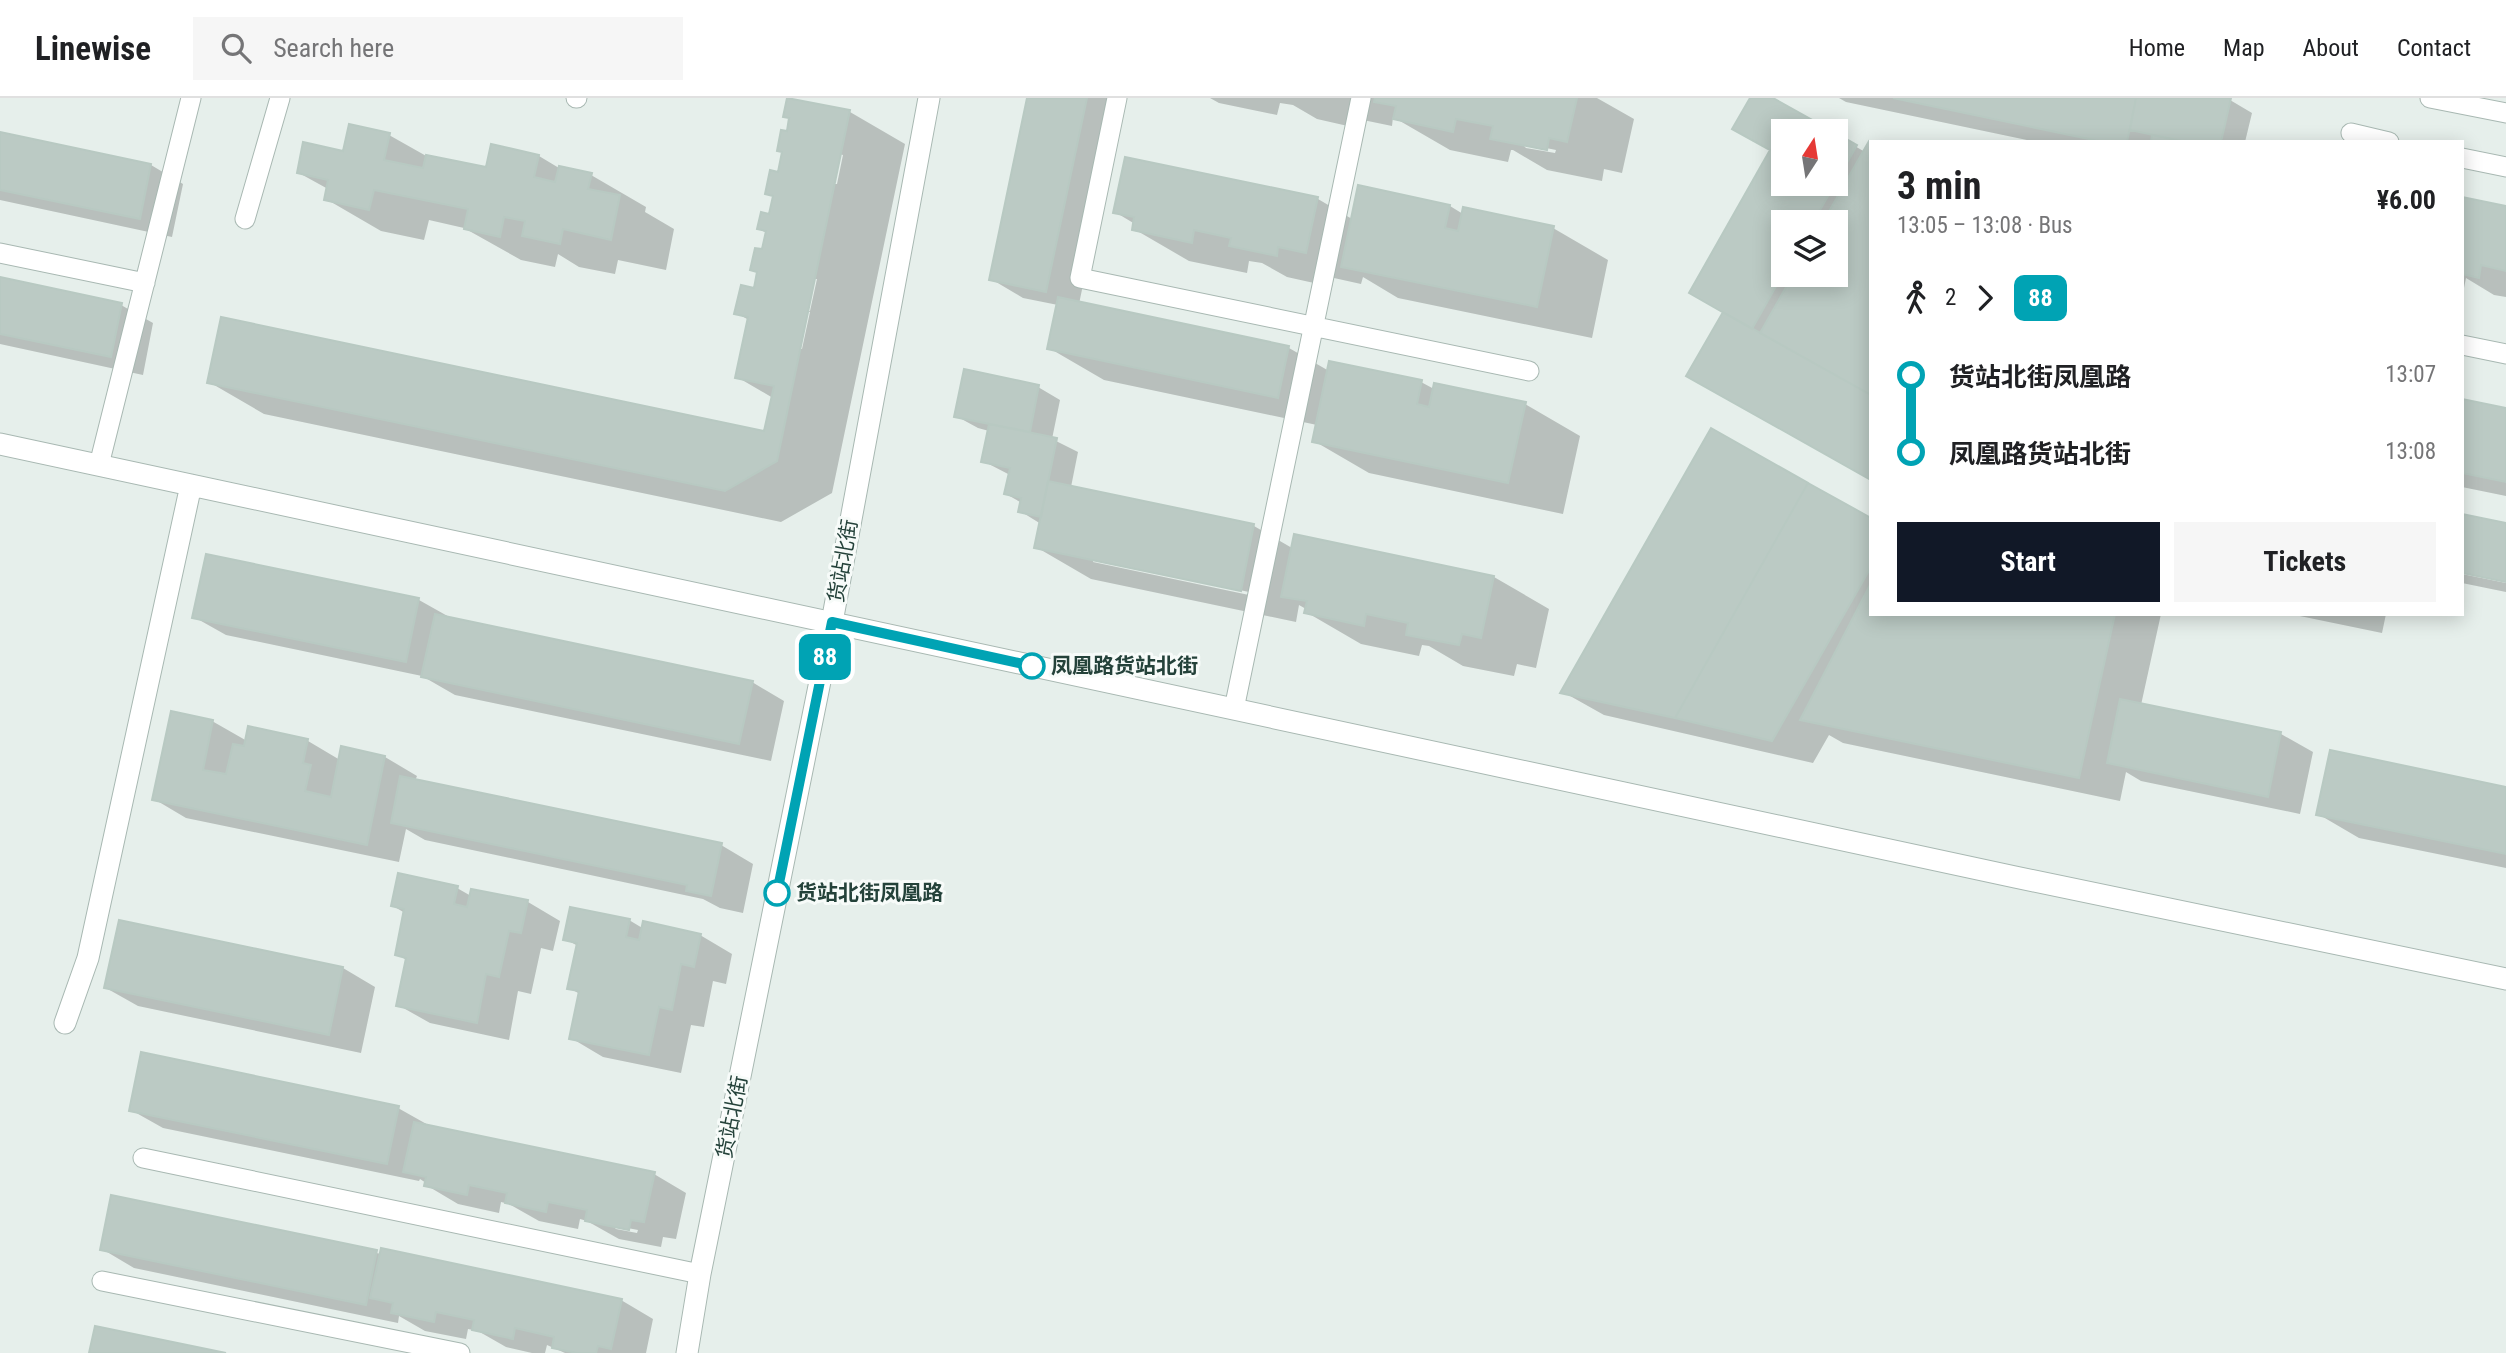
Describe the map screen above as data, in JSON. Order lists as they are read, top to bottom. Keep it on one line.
{"streets":{"street":["货站北街"]},"places":["凤凰路货站北街","货站北街凤凰路"],"lines":["bus line 88"],"north":"top","page":{"header":"Linewise","search":"Search here","nav":["Home","Map","About","Contact"],"on_map":"88","heading":["3 min","13:05 – 13:08 · Bus","¥6.00"],"legs":["2","88"],"list":[{"name":"货站北街凤凰路","value":"13:07"},{"name":"凤凰路货站北街","value":"13:08"}],"buttons":["Start","Tickets"]}}
